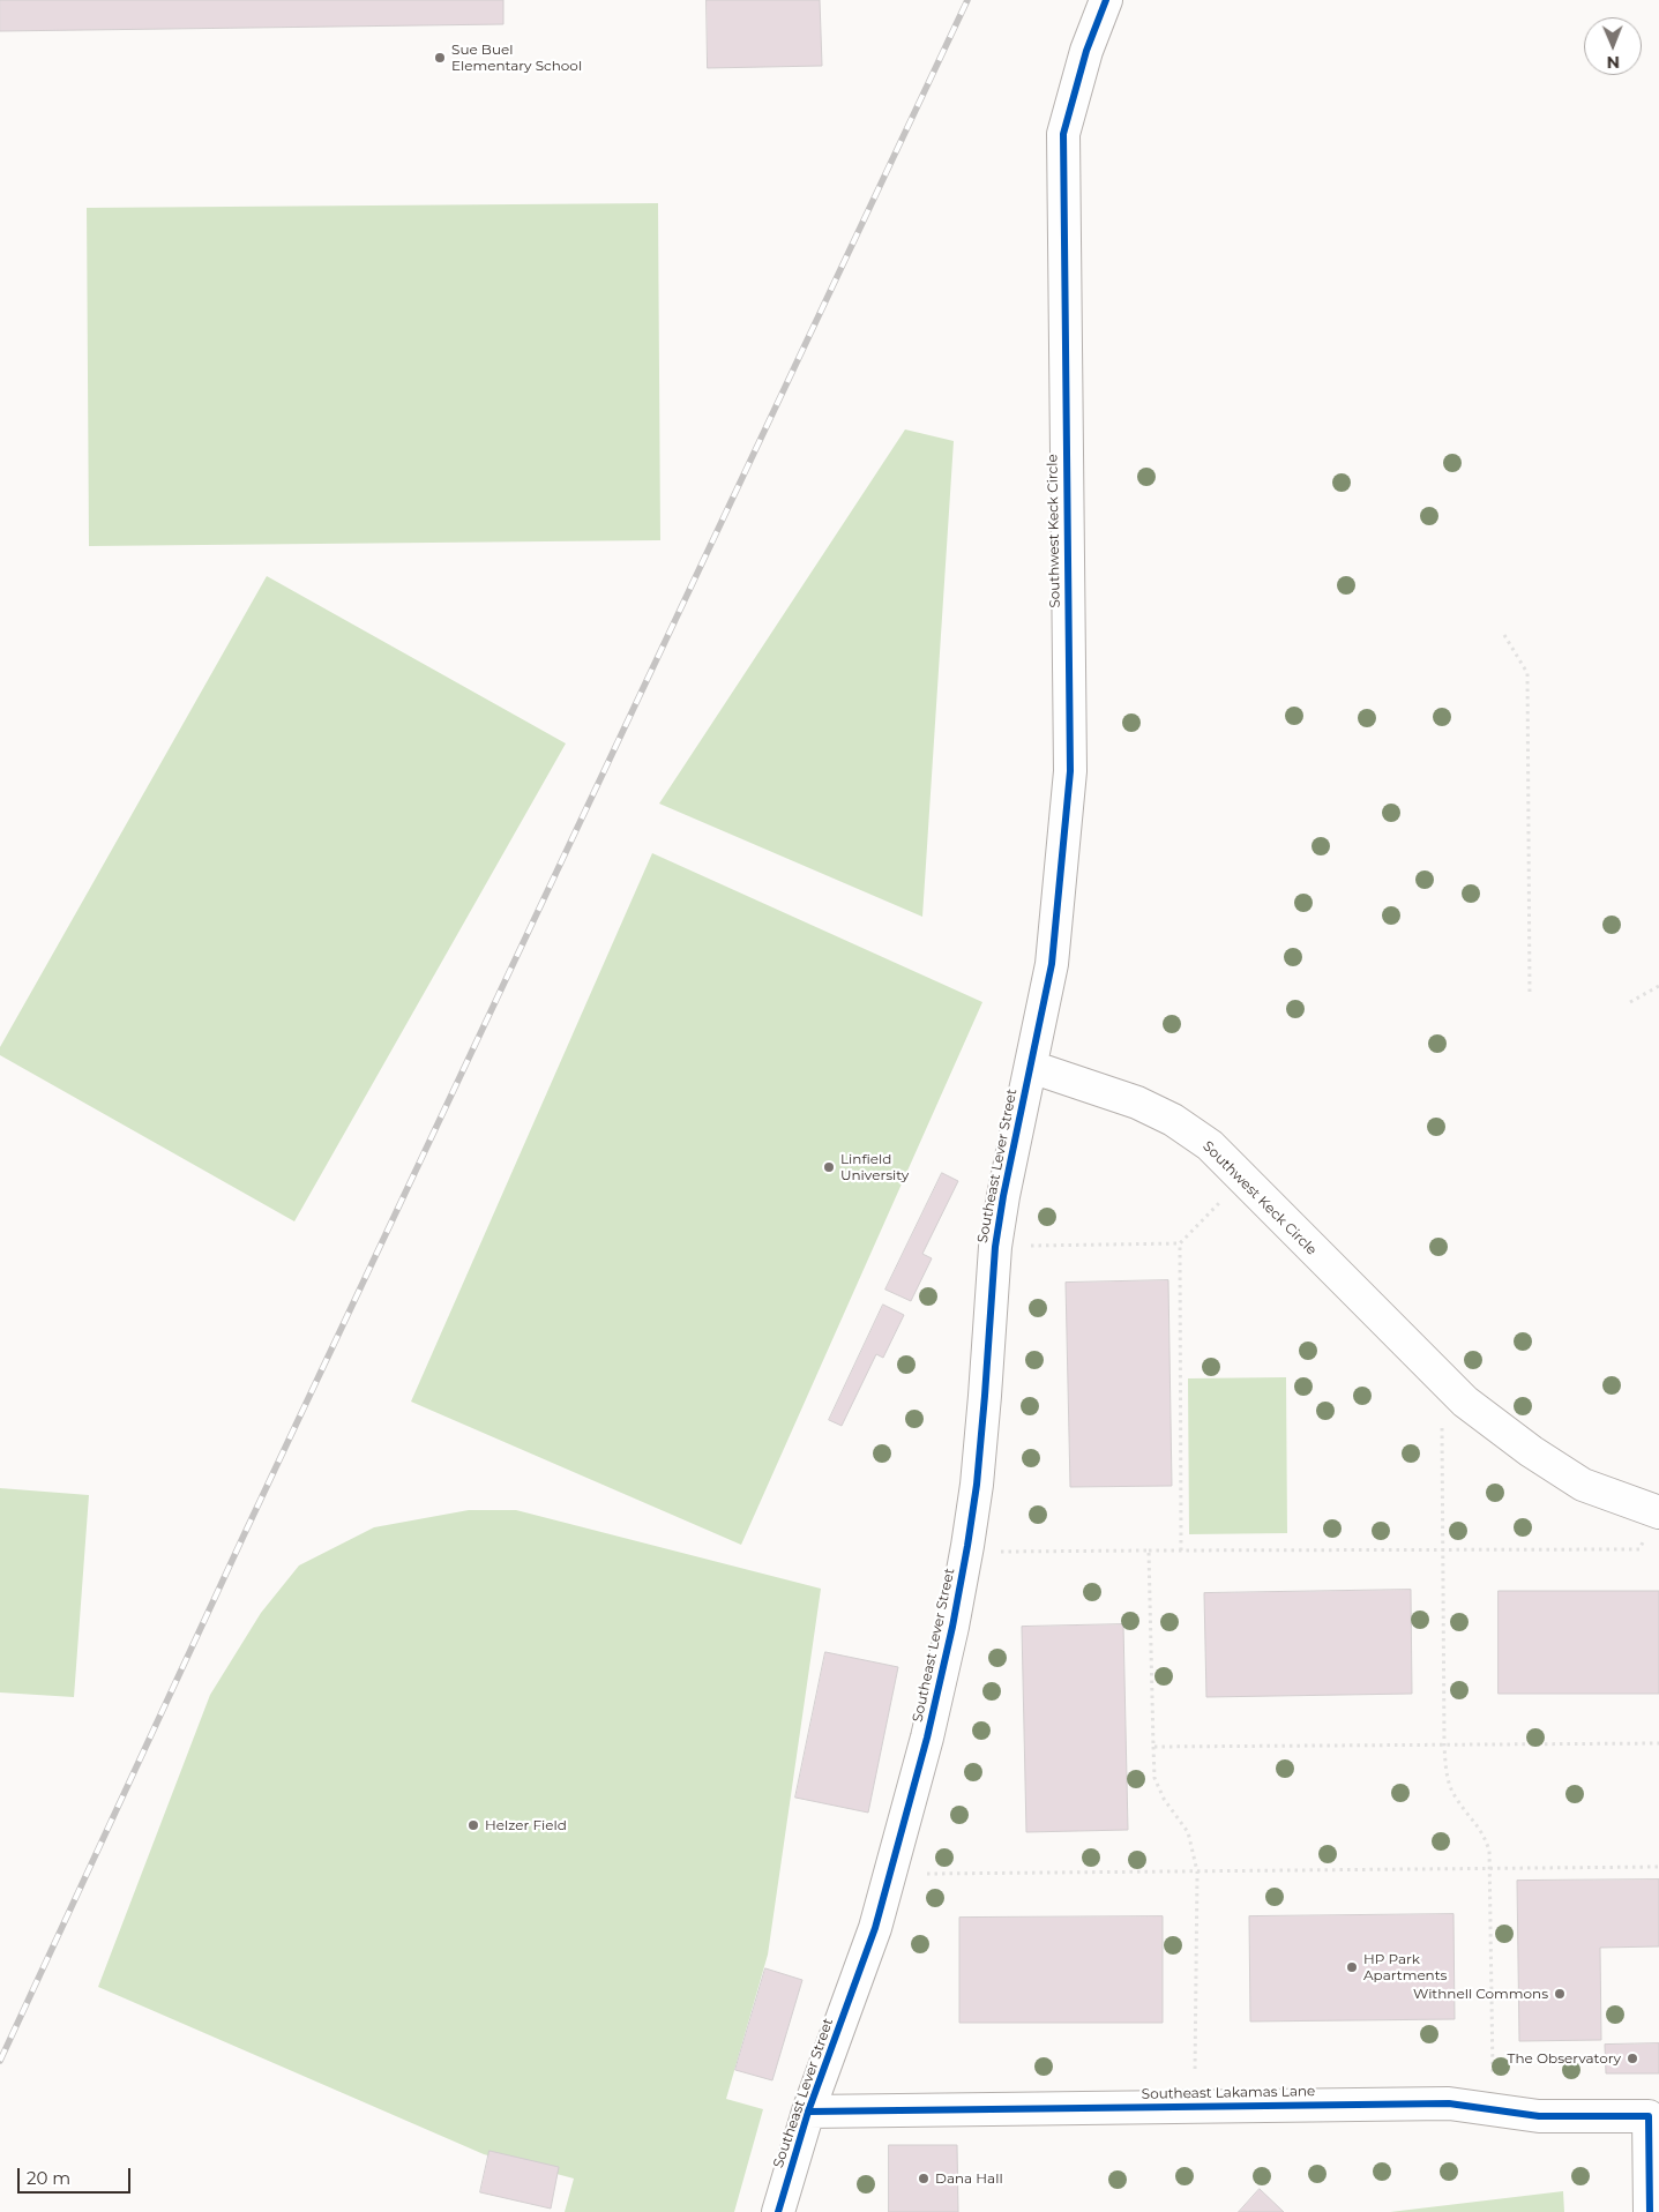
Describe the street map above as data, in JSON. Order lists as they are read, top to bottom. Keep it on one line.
{"streets":{"street":["Southwest Keck Circle","Southeast Lever Street","Southeast Lakamas Lane"]},"crossings":[["Southwest Keck Circle","Southeast Lever Street"],["Southeast Lever Street","Southeast Lakamas Lane"]],"places":["Sue Buel Elementary School","Linfield University","Helzer Field","HP Park Apartments","Withnell Commons","The Observatory","Dana Hall"],"scale_bar":"20 m","north":"bottom"}
